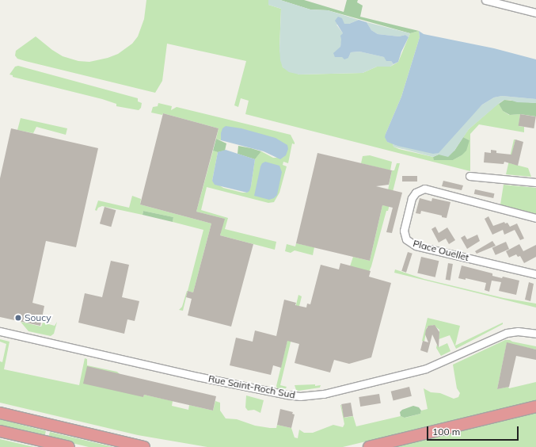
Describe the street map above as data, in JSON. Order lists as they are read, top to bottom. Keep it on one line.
{"streets":{"street":["Place Ouellet","Rue Saint-Roch Sud"]},"places":["Soucy"],"scale_bar":"100 m"}
